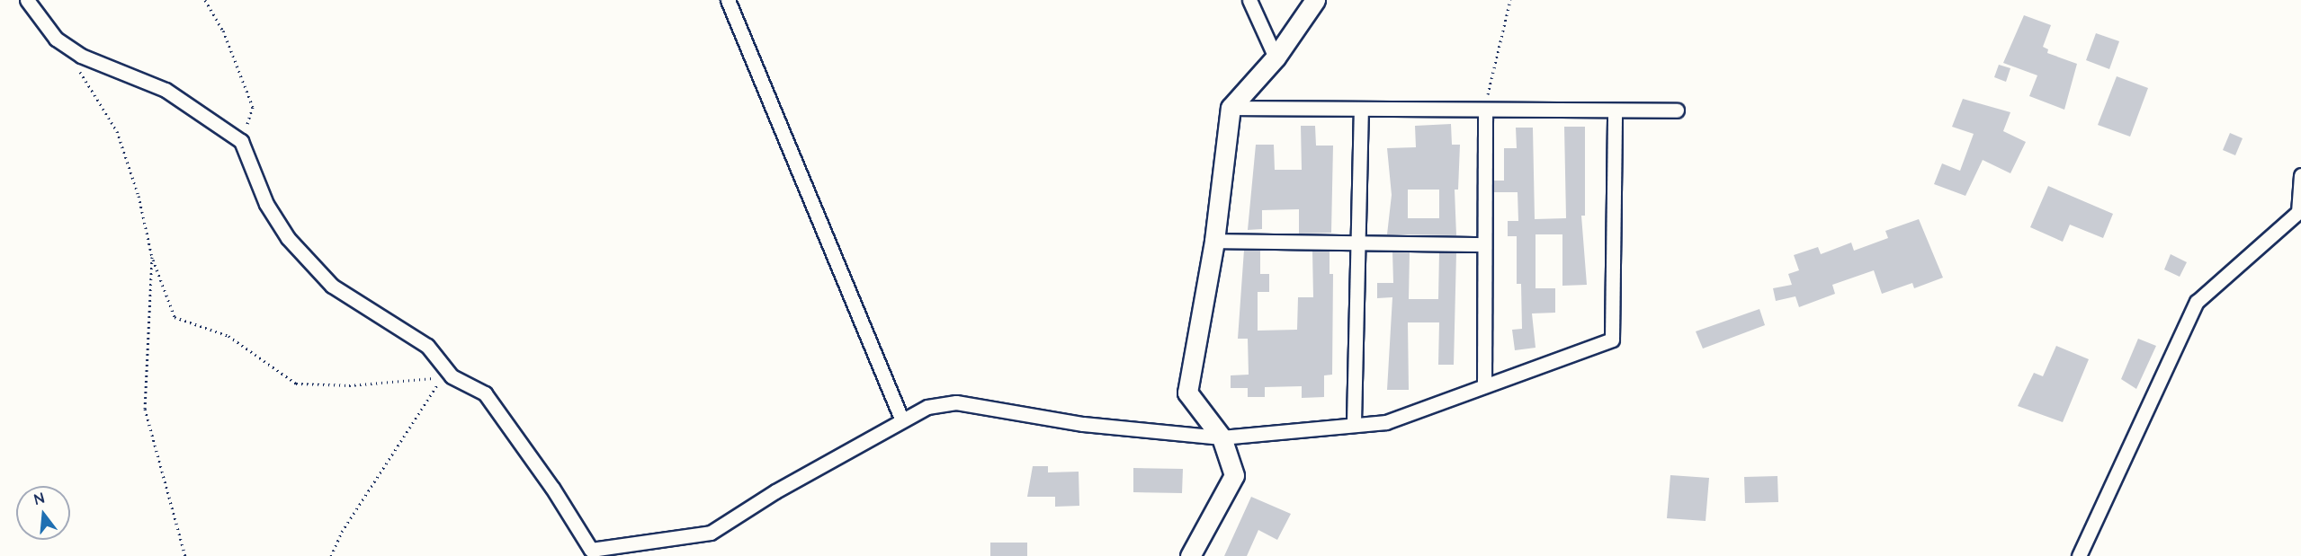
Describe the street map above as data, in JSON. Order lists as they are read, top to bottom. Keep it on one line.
{"north":"top"}
